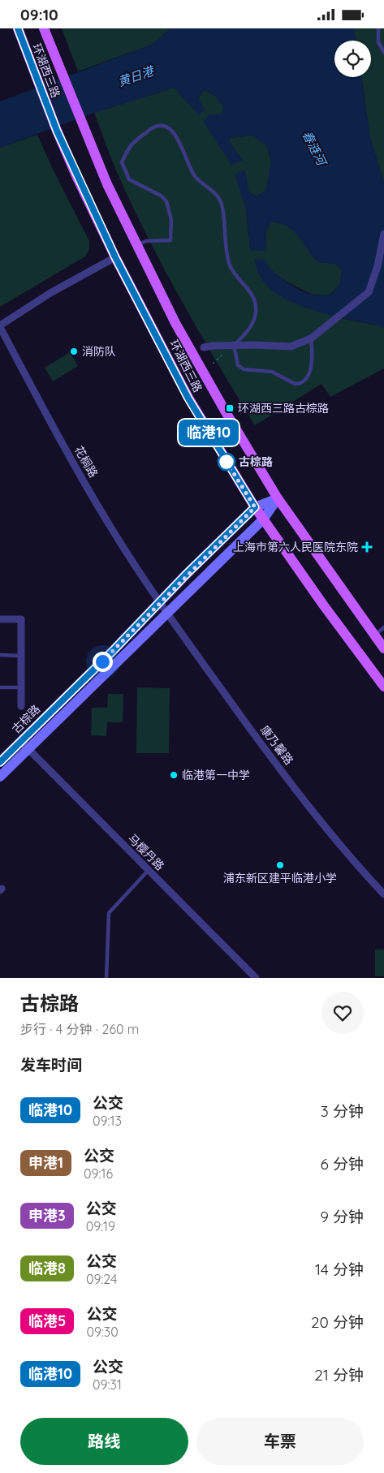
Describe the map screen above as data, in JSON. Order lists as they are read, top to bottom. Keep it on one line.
{"streets":{"main road":["环湖西三路"],"street":["花榈路","古棕路","康乃馨路","马樱丹路"]},"crossings":[["环湖西三路","花榈路"],["环湖西三路","古棕路"],["花榈路","古棕路"],["花榈路","康乃馨路"],["古棕路","康乃馨路"],["古棕路","马樱丹路"]],"water":["黄日港","春涟河"],"places":{"other":["消防队","古棕路","临港第一中学","浦东新区建平临港小学"],"transit":["环湖西三路古棕路"],"health":["上海市第六人民医院东院"]},"lines":["bus line 临港10"],"page":{"status":"09:10","on_map":"临港10","heading":[["古棕路","步行 · 4 分钟 · 260 m"],"发车时间"],"list":[{"mark":"临港10","name":"公交","note":"09:13","value":"3 分钟"},{"mark":"申港1","name":"公交","note":"09:16","value":"6 分钟"},{"mark":"申港3","name":"公交","note":"09:19","value":"9 分钟"},{"mark":"临港8","name":"公交","note":"09:24","value":"14 分钟"},{"mark":"临港5","name":"公交","note":"09:30","value":"20 分钟"},{"mark":"临港10","name":"公交","note":"09:31","value":"21 分钟"}],"buttons":["路线","车票"]}}
